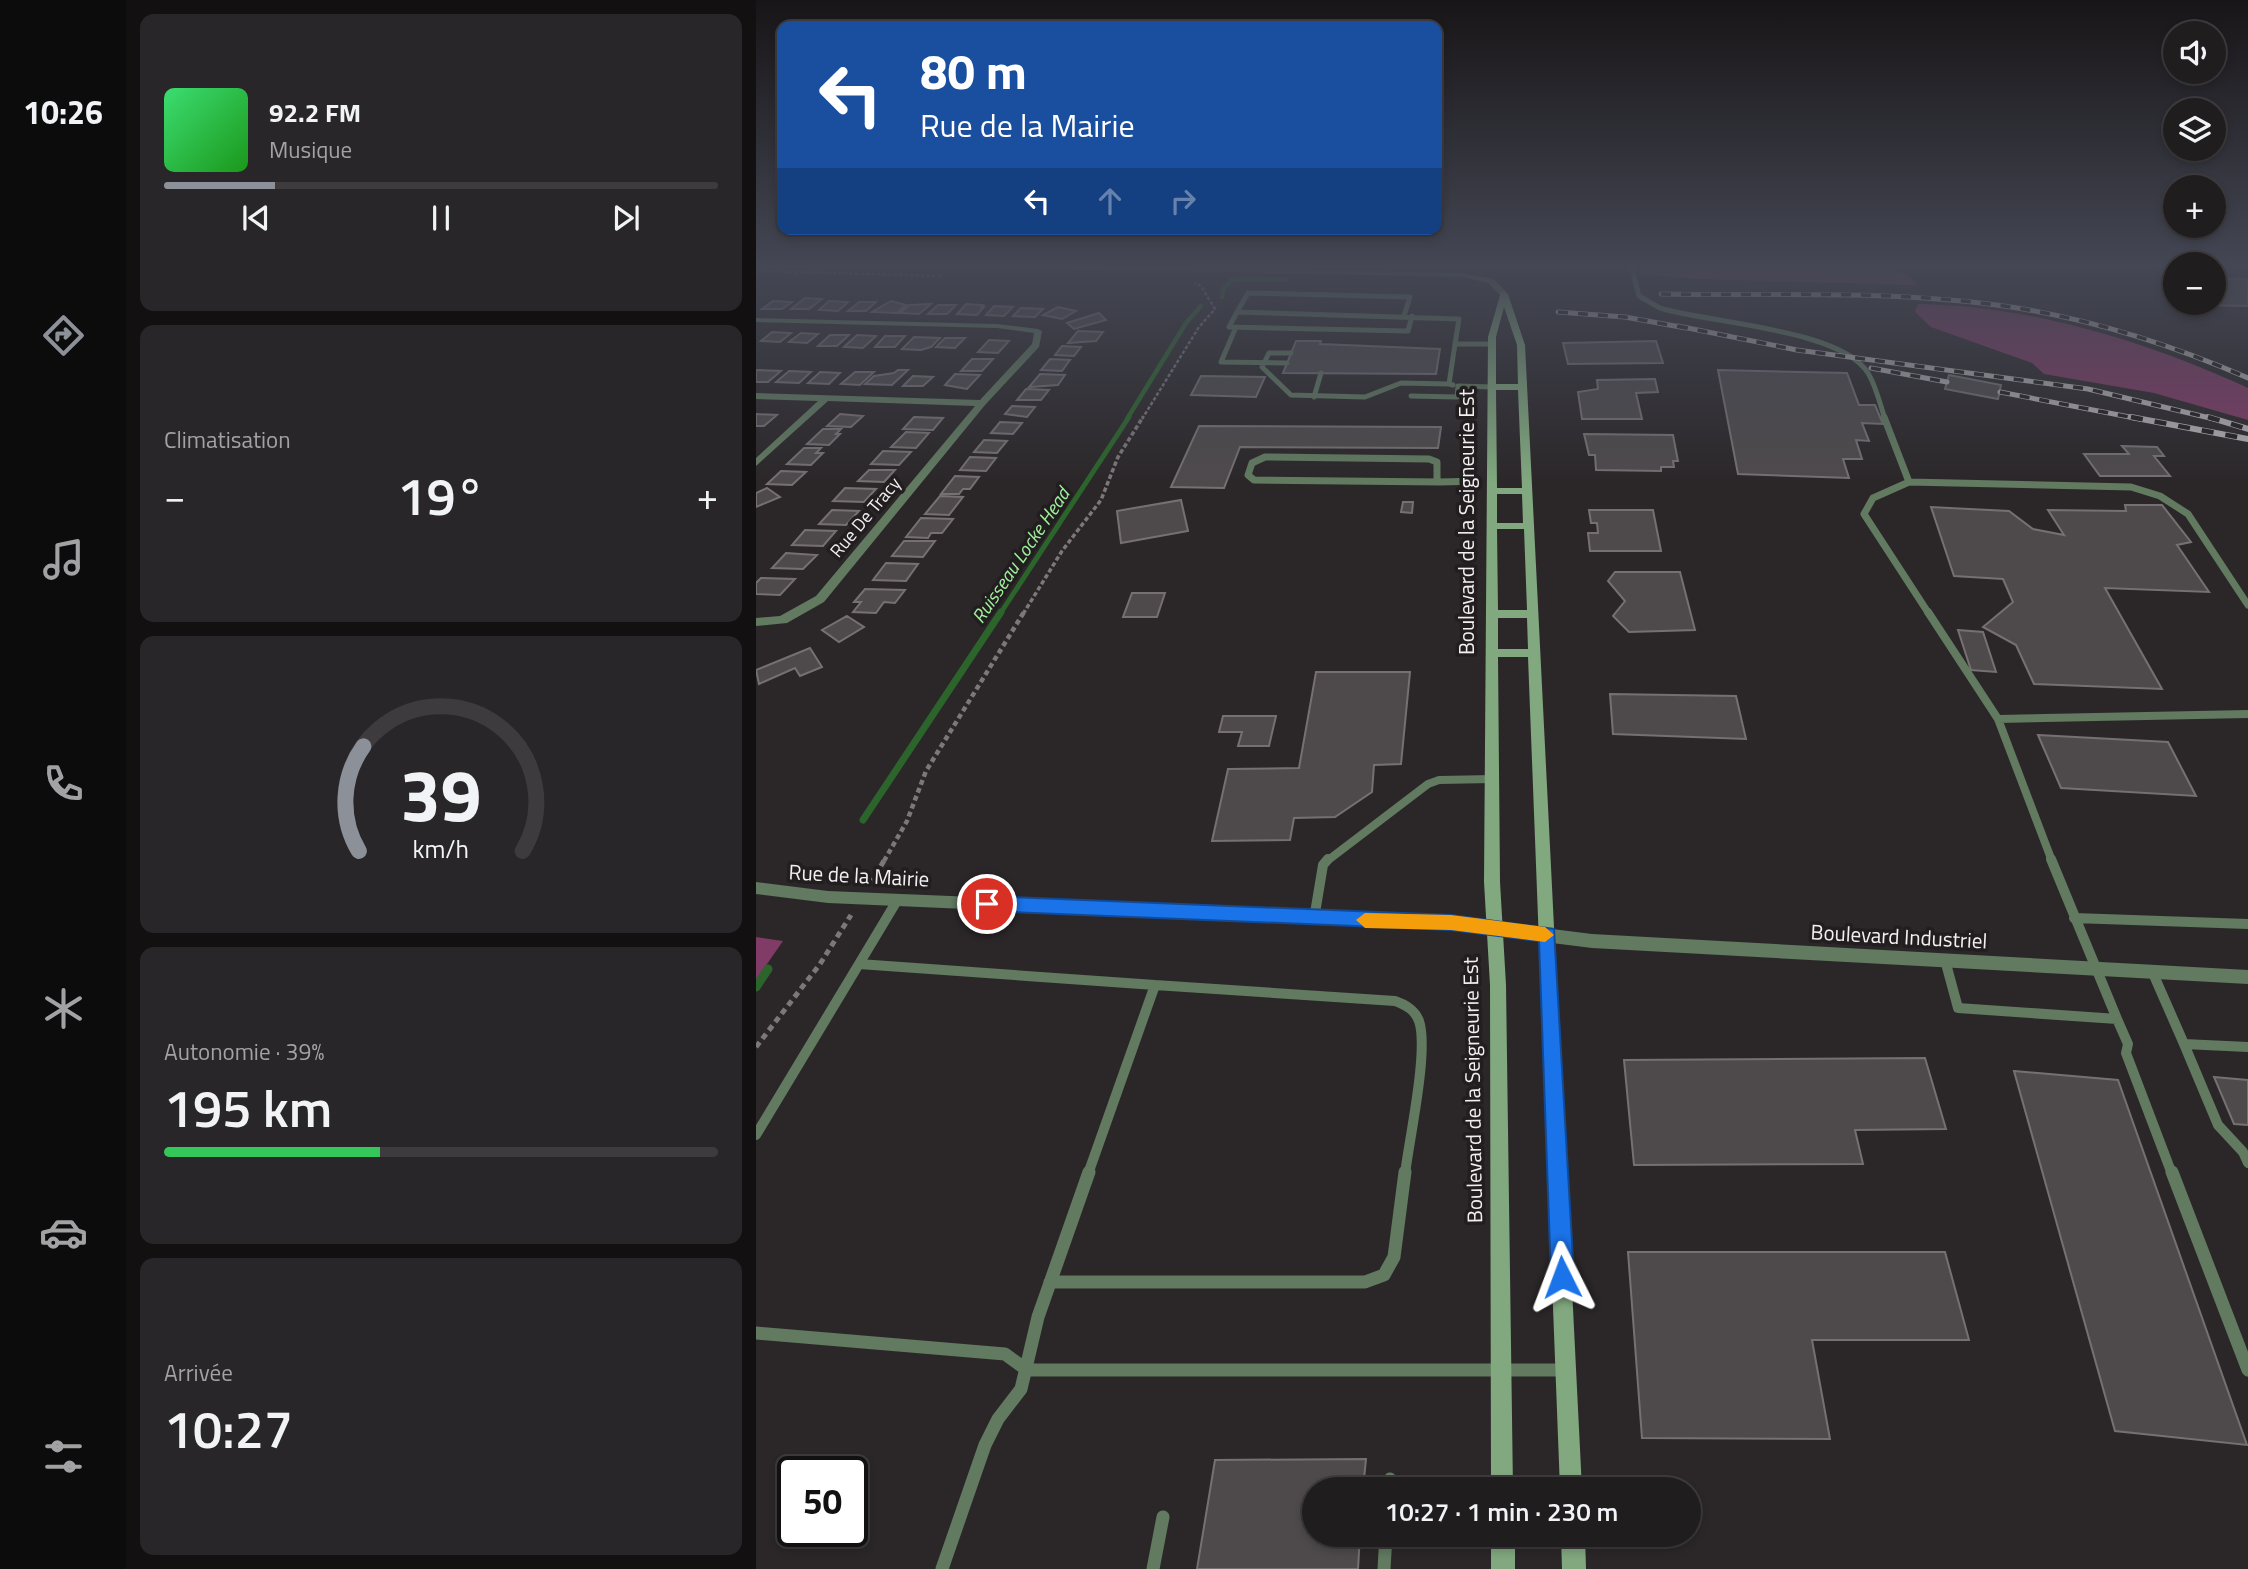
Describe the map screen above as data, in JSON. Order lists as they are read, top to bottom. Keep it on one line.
{"streets":{"main road":["Boulevard de la Seigneurie Est"],"street":["Rue De Tracy","Rue de la Mairie","Boulevard Industriel"]},"crossings":[["Boulevard de la Seigneurie Est","Rue de la Mairie"],["Rue de la Mairie","Boulevard Industriel"]],"water":["Ruisseau Locke Head"],"page":{"tabs":"10:26","map_buttons":["+","−"],"turn":["80 m","Rue de la Mairie"],"song":["92.2 FM","Musique"],"tile":["Climatisation",["Autonomie · 39%","195 km"],["Arrivée","10:27"]],"heat":["−","19°","+"],"limit":"50","trip":"10:27 · 1 min · 230 m","gauge":["39","km/h"]}}
